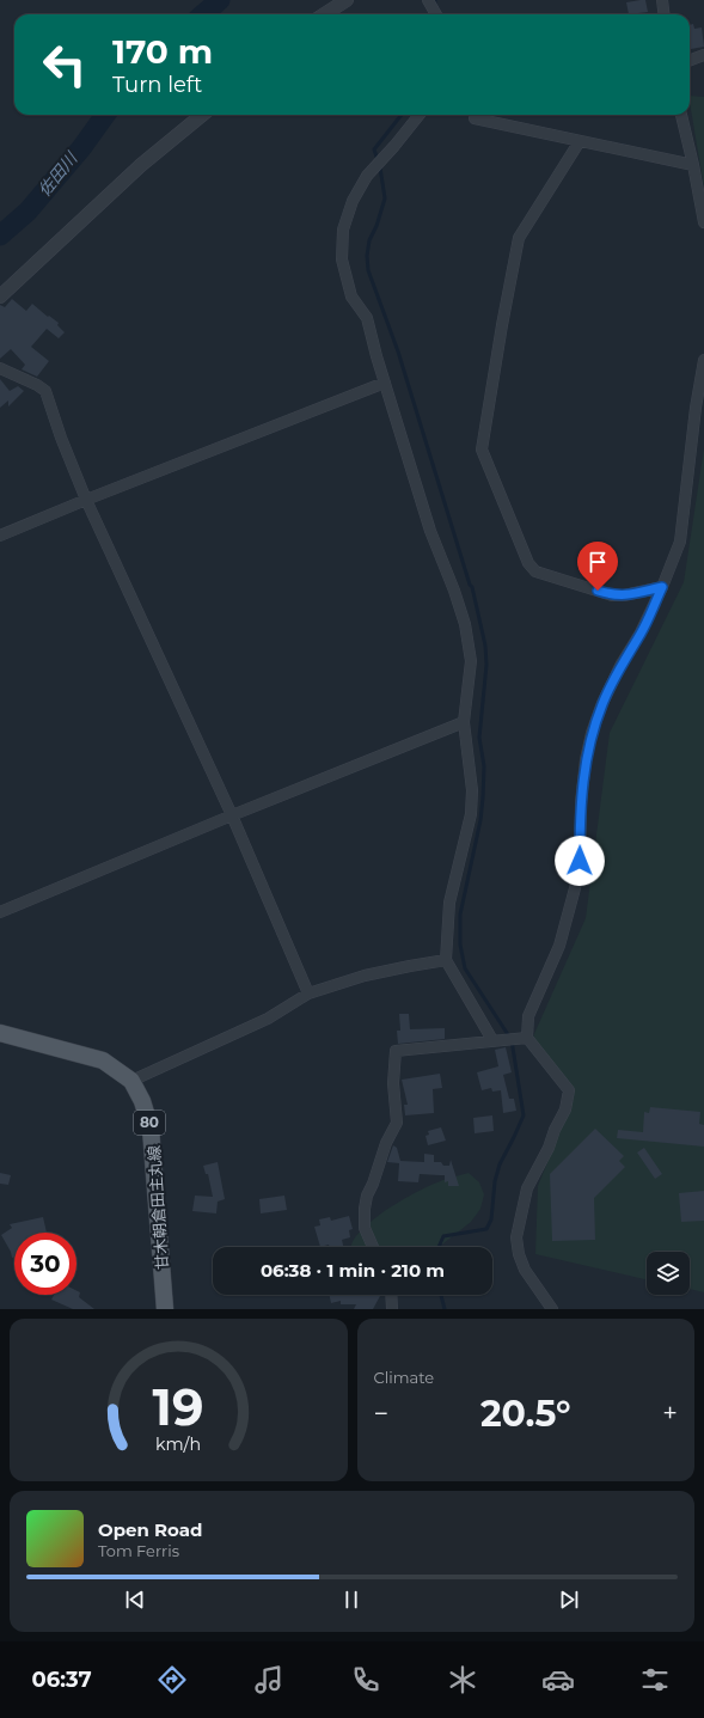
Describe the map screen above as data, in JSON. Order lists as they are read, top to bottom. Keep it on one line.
{"streets":{"main road":["80","甘木朝倉田主丸線"]},"water":["佐田川"],"page":{"turn":["170 m","Turn left"],"limit":"30","trip":"06:38 · 1 min · 210 m","tile":"Climate","heat":["−","20.5°","+"],"song":["Open Road","Tom Ferris"],"tabs":"06:37","gauge":["19","km/h"]}}
